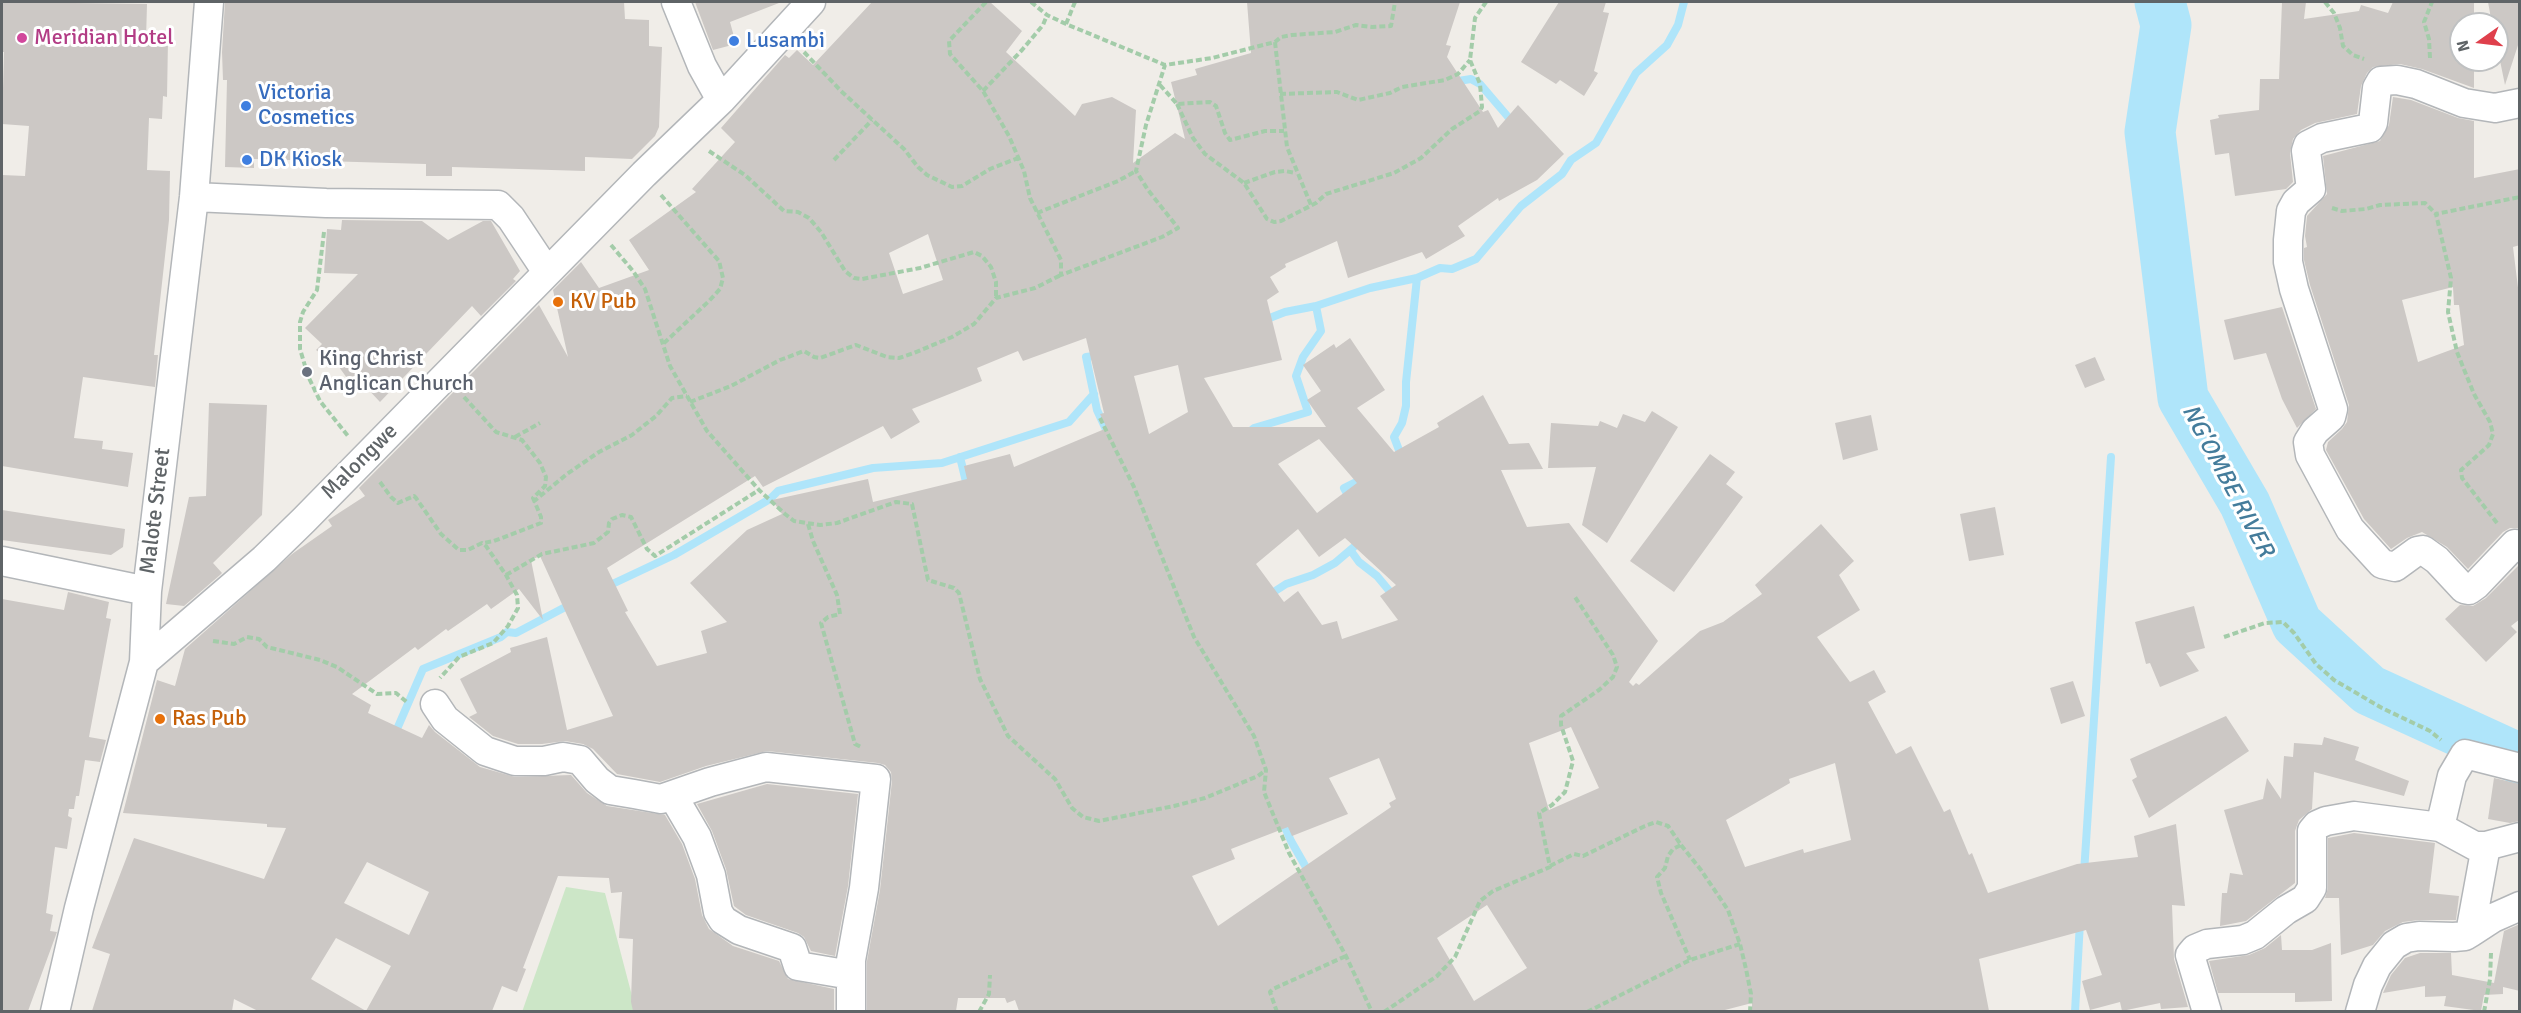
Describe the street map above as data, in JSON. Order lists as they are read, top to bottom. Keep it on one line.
{"streets":{"street":["Malongwe","Malote Street"]},"crossings":[["Malongwe","Malote Street"]],"water":["NG'OMBE RIVER"],"places":["Meridian Hotel","Lusambi","Victoria Cosmetics","DK Kiosk","KV Pub","King Christ Anglican Church","Ras Pub"],"north":"left"}
